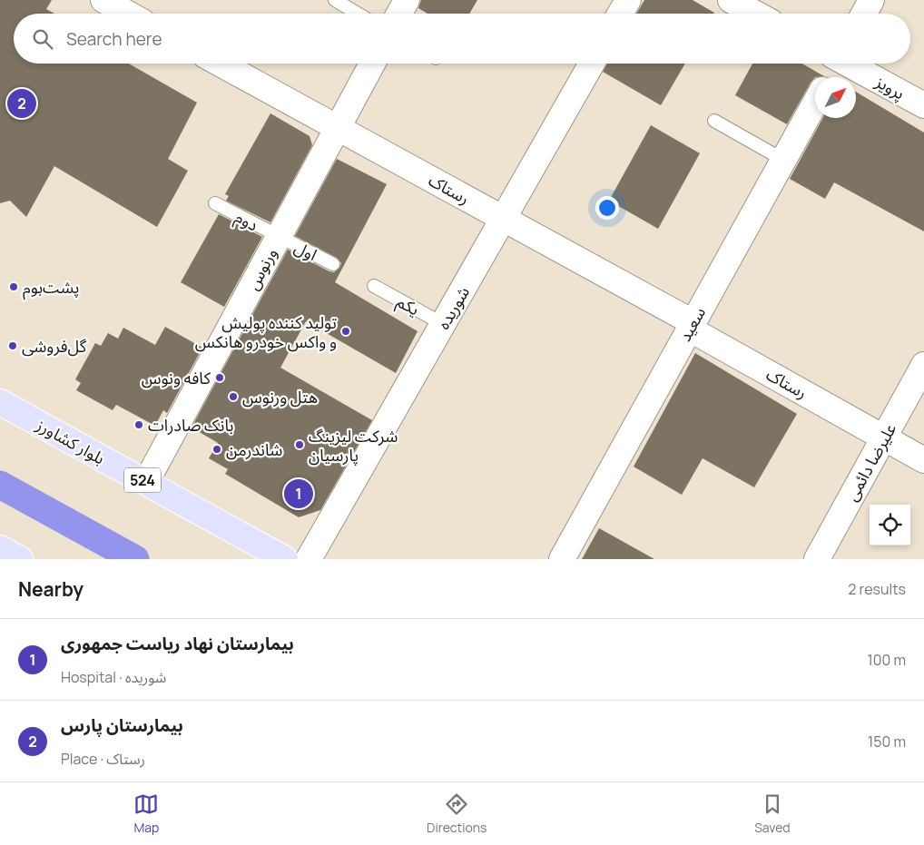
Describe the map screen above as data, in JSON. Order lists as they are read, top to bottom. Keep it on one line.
{"streets":{"main road":["بلوار کشاورز","524"],"street":["پرویز","رستاک","ورنوس","شوریده","سعید","علیرضا دائمی"],"lane":["دوم","اول","یکم"]},"crossings":[["رستاک","ورنوس"],["رستاک","شوریده"],["رستاک","سعید"],["رستاک","علیرضا دائمی"],["دوم","اول"],["دوم","ورنوس"],["اول","ورنوس"],["ورنوس","بلوار کشاورز"],["یکم","شوریده"]],"places":["پشت‌بوم","تولید کننده پولیش و واکس خودرو هانکس","گل‌فروشی","کافه ونوس","هتل ورنوس","بانک صادرات","شرکت لیزینگ پارسیان","شاندرمن"],"north":"top right","page":{"search":"Search here","pins":["2","1"],"heading":["Nearby","2 results"],"list":[{"mark":"1","name":"بیمارستان نهاد ریاست جمهوری","note":"Hospital · شوریده","value":"100 m"},{"mark":"2","name":"بیمارستان پارس","note":"Place · رستاک","value":"150 m"}],"nav":["Map","Directions","Saved"]}}
